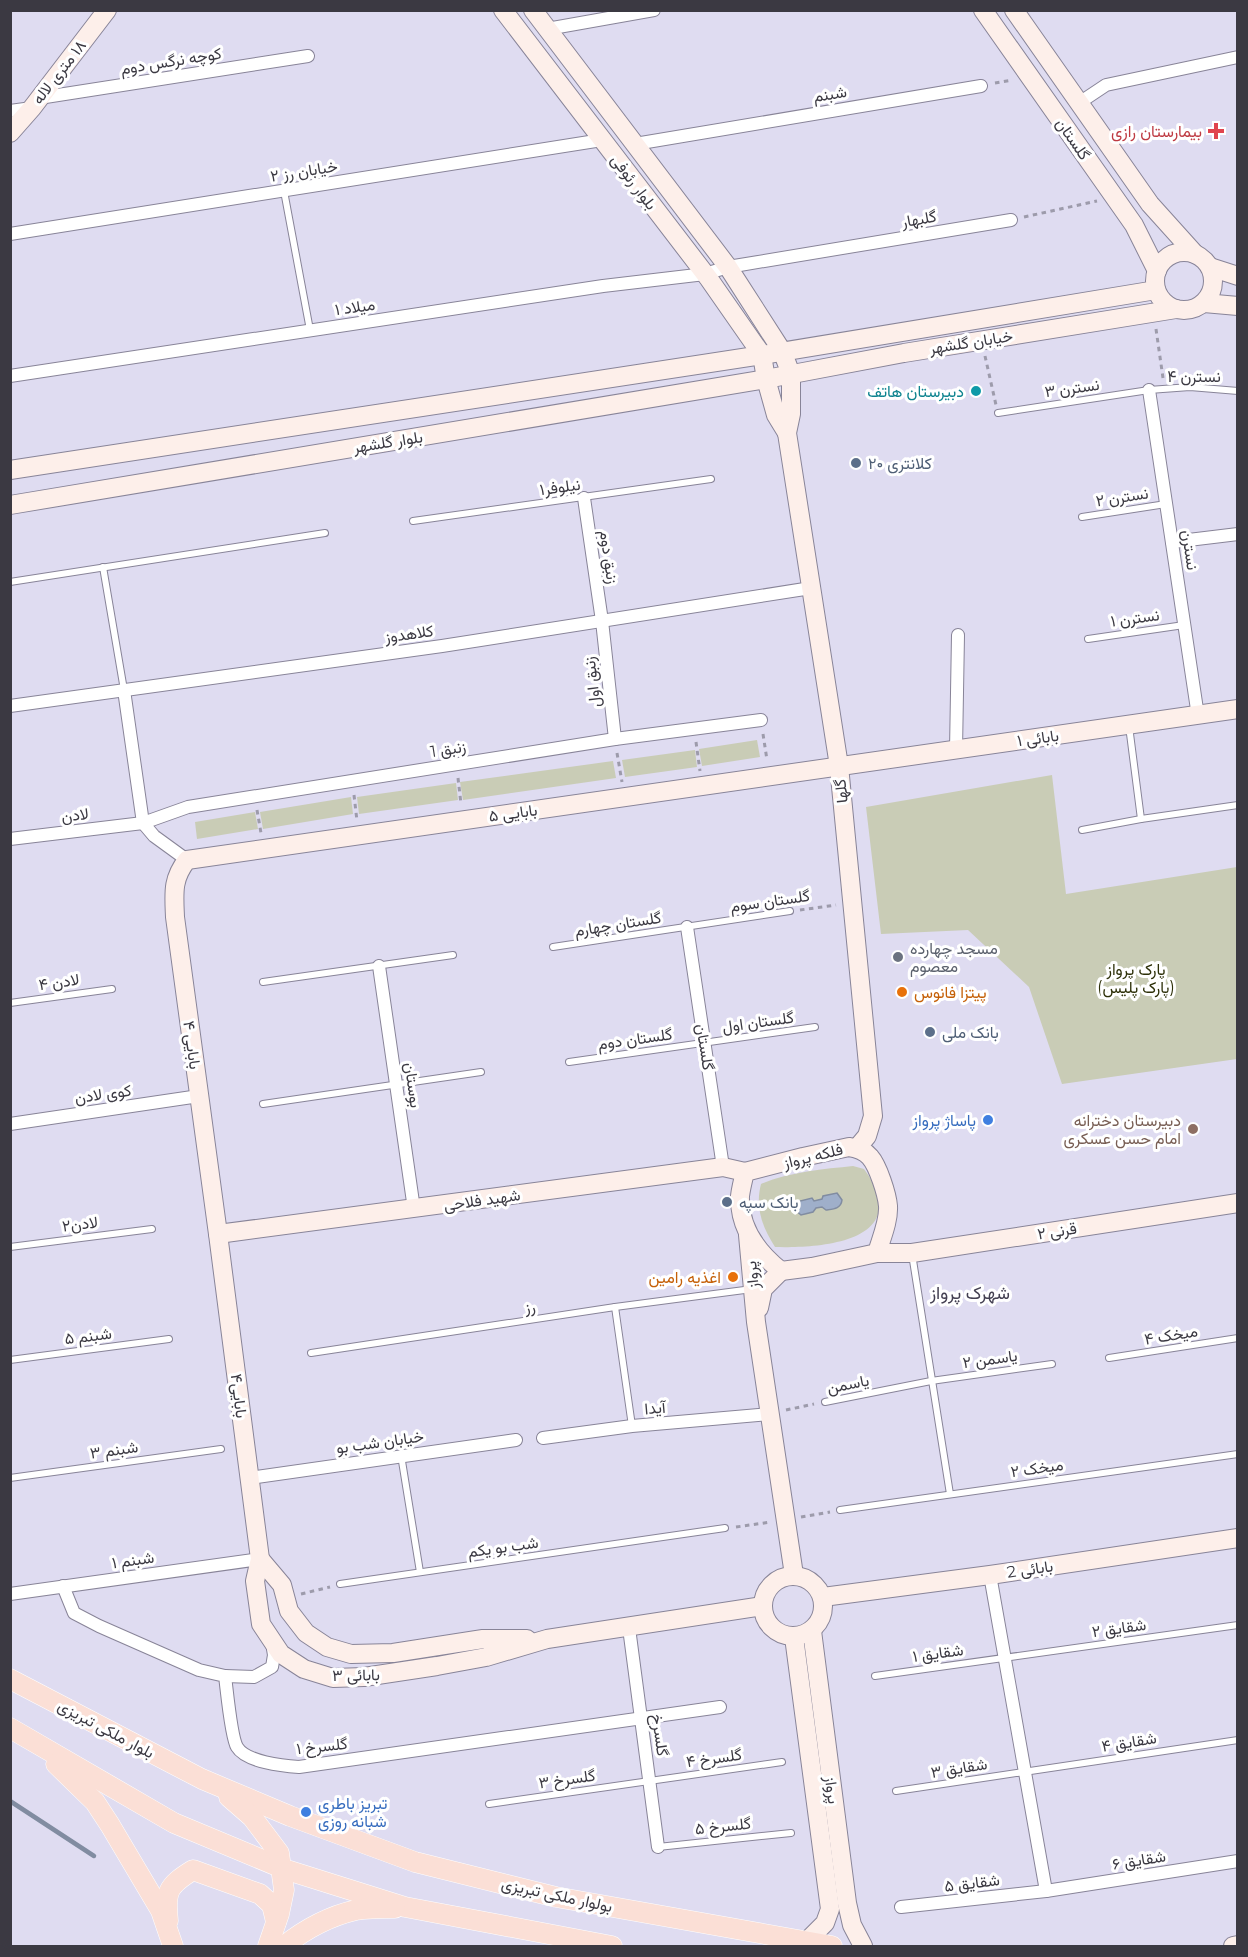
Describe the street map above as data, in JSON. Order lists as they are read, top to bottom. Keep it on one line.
{"streets":{"main road":["١٨ متری لاله","گلستان","بلوار رئوفی","خیابان گلشهر","بلوار گلشهر","بابائی ۱","گلها","۵ بابایی","بابایی ۴","فلکه پرواز","شهید فلاحی","قرنی ۲","پرواز","بابایی۴","بابائی 2","بابائی ۳","بلوار ملکى تبریزى","بولوار ملکی تبریزی"],"street":["کوچه نرگس دوم","شبنم","خیابان رز ۲","گلبهار","میلاد ۱","نسترن","زنبق دوم","کلاهدوز","زنبق اول","زنبق 1","لادن","بوستان","کوی لادن","آیدا","خیابان شب بو","شبنم ۱","گلسرخ","گلسرخ ۱","شقایق ۶","شقایق ۵"],"lane":["نسترن ۴","نسترن ٣","نیلوفر۱","نسترن ٢","نسترن ١","گلستان سوم","گلستان چهارم","لادن ۴","گلستان اول","گلستان دوم","لادن۲","رز","میخک ۴","شبنم ۵","یاسمن ۲","یاسمن","شبنم ۳","میخک ۲","شب بو یکم","شقایق ۲","شقایق ۱","شقایق ۴","گلسرخ ۴","شقایق ۳","گلسرخ ۳","گلسرخ ۵"]},"crossings":[["کوچه نرگس دوم","١٨ متری لاله"],["شبنم","بلوار رئوفی"],["گلستان","خیابان گلشهر"],["گلستان","گلستان سوم"],["گلستان","گلستان چهارم"],["گلستان","گلستان اول"],["گلستان","گلستان دوم"],["گلستان","شهید فلاحی"],["خیابان رز ۲","بلوار رئوفی"],["بلوار رئوفی","گلبهار"],["بلوار رئوفی","میلاد ۱"],["بلوار رئوفی","خیابان گلشهر"],["بلوار رئوفی","بلوار گلشهر"],["بلوار رئوفی","گلها"],["گلبهار","میلاد ۱"],["خیابان گلشهر","بلوار گلشهر"],["نسترن ۴","نسترن ٣"],["نسترن ۴","نسترن"],["نسترن ٣","نسترن"],["نیلوفر۱","زنبق دوم"],["نسترن ٢","نسترن"],["نسترن","نسترن ١"],["نسترن","بابائی ۱"],["زنبق دوم","کلاهدوز"],["زنبق دوم","زنبق اول"],["کلاهدوز","زنبق اول"],["کلاهدوز","گلها"],["زنبق اول","زنبق 1"],["بابائی ۱","گلها"],["بابائی ۱","۵ بابایی"],["زنبق 1","لادن"],["گلها","۵ بابایی"],["گلها","گلستان سوم"],["گلها","فلکه پرواز"],["گلها","شهید فلاحی"],["گلها","قرنی ۲"],["گلها","پرواز"],["۵ بابایی","بابایی ۴"],["گلستان سوم","گلستان چهارم"],["گلستان اول","گلستان دوم"],["بابایی ۴","کوی لادن"],["بابایی ۴","شهید فلاحی"],["بابایی ۴","بابایی۴"],["بوستان","شهید فلاحی"],["فلکه پرواز","شهید فلاحی"],["فلکه پرواز","قرنی ۲"],["فلکه پرواز","پرواز"],["شهید فلاحی","قرنی ۲"],["شهید فلاحی","پرواز"],["شهید فلاحی","بابایی۴"],["قرنی ۲","پرواز"],["پرواز","رز"],["پرواز","یاسمن"],["پرواز","آیدا"],["پرواز","بابائی 2"],["پرواز","بابائی ۳"],["پرواز","بولوار ملکی تبریزی"],["یاسمن ۲","یاسمن"],["یاسمن","آیدا"],["بابایی۴","خیابان شب بو"],["بابایی۴","شبنم ۱"],["بابایی۴","بابائی ۳"],["شبنم ۱","بابائی ۳"],["بابائی 2","بابائی ۳"],["شقایق ۲","شقایق ۱"],["بابائی ۳","گلسرخ"],["بلوار ملکى تبریزى","بولوار ملکی تبریزی"],["گلسرخ","گلسرخ ۱"],["گلسرخ","گلسرخ ۴"],["گلسرخ","گلسرخ ۳"],["گلسرخ","گلسرخ ۵"],["شقایق ۴","شقایق ۳"],["گلسرخ ۴","گلسرخ ۳"],["شقایق ۶","شقایق ۵"]],"districts":["شهرک پرواز"],"parks":["پارک پرواز (پارک پلیس)"],"places":{"health":["بیمارستان رازی"],"other":["دبیرستان هاتف","کلانتری ۲۰","مسجد چهارده معصوم","پیتزا فانوس","بانک ملی","پاساژ پرواز","دبیرستان دخترانه امام حسن عسکری","بانک سپه","اغذیه رامین","تبریز باطری شبانه روزی"]}}
